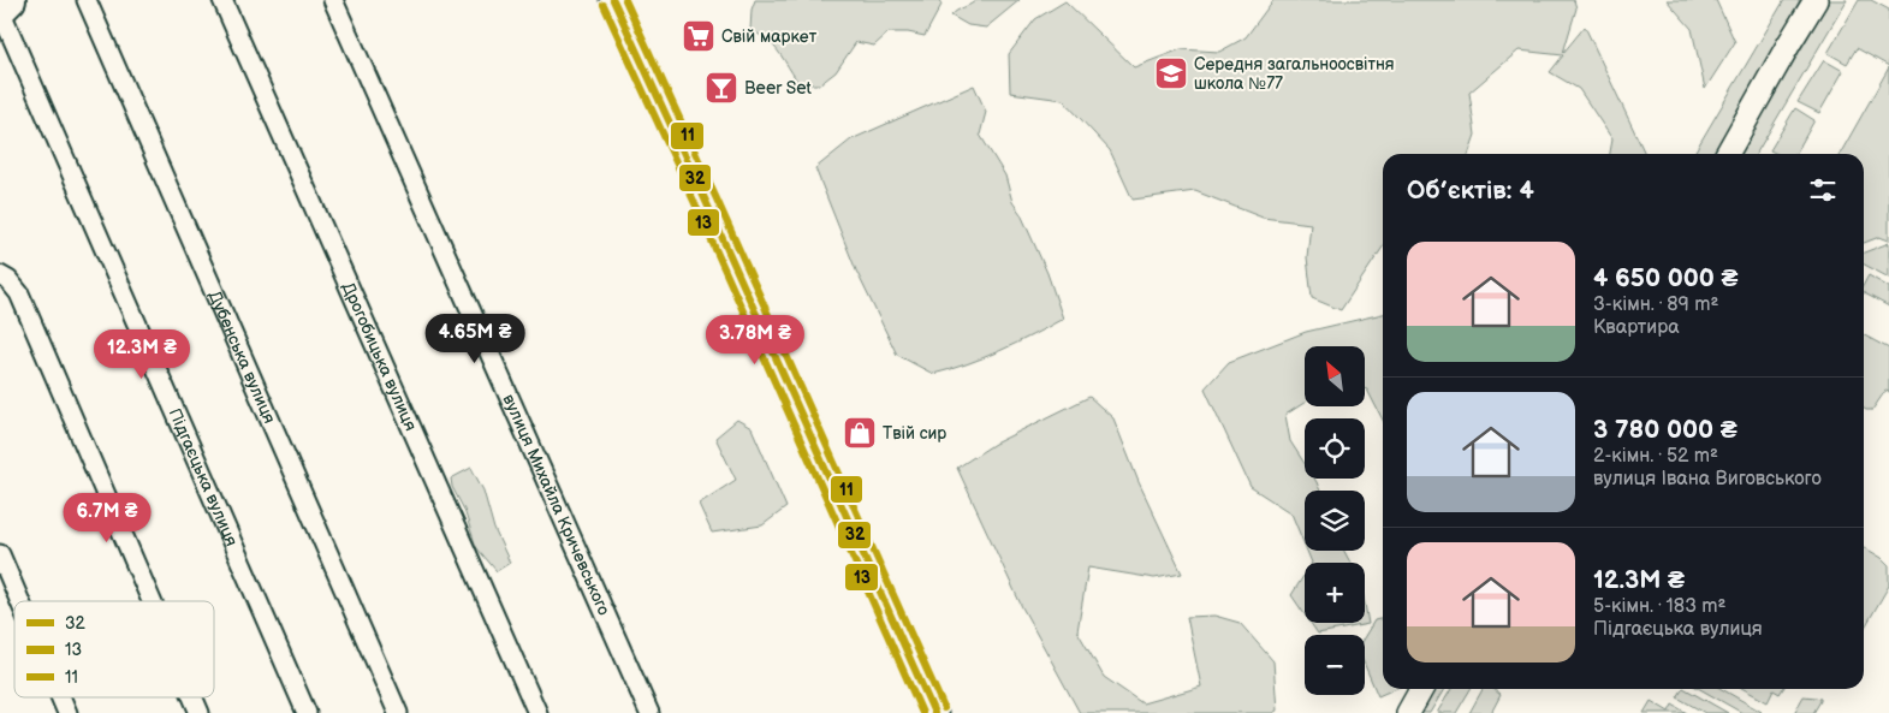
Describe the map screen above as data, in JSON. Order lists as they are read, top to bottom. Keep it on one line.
{"streets":{"street":["Дубенська вулиця","Дрогобицька вулиця","Підгаєцька вулиця","вулиця Михайла Кричевського"]},"places":{"supermarket":["Свій маркет"],"school or university":["Середня загальноосвітня школа №77"],"bar":["Beer Set"],"shop":["Твій сир"]},"lines":["transit line 32","transit line 11","transit line 13"],"legend":["32","13","11"],"north":"top left","page":{"heading":"Об’єктів: 4","list":[{"name":"4 650 000 ₴","note":"3-кімн. · 89 m² · Квартира"},{"name":"3 780 000 ₴","note":"2-кімн. · 52 m² · вулиця Івана Виговського"},{"name":"12.3M ₴","note":"5-кімн. · 183 m² · Підгаєцька вулиця"}],"price":["4.65M ₴","3.78M ₴","12.3M ₴","6.7M ₴"],"map_buttons":["+","−"]}}
